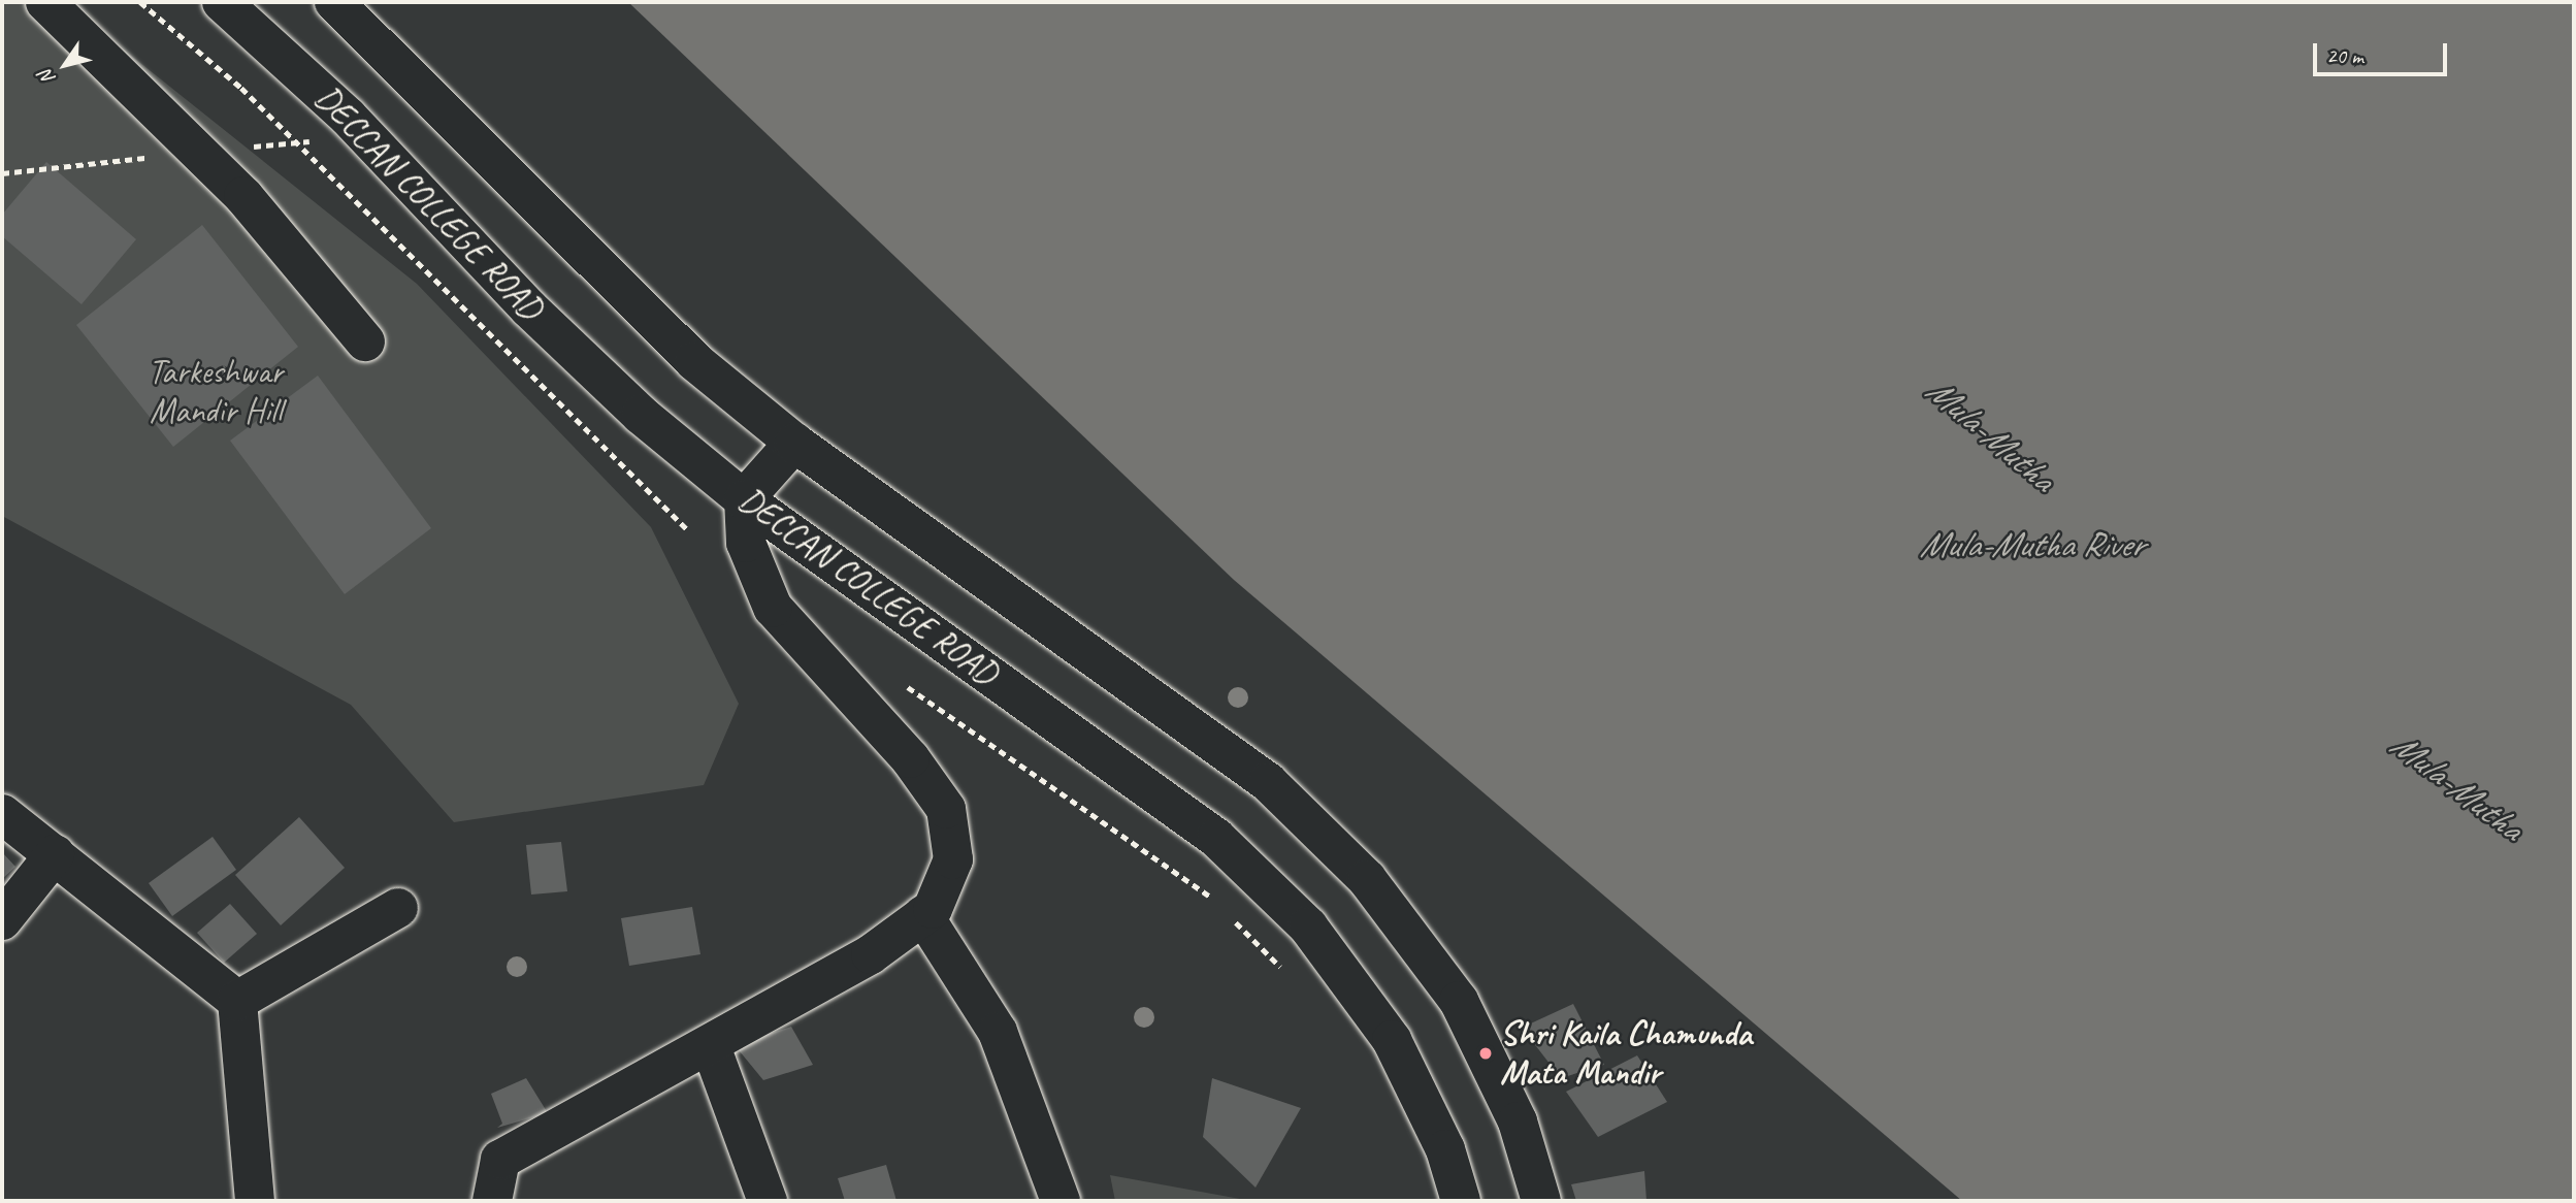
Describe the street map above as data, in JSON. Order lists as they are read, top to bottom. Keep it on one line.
{"streets":{"main road":["DECCAN COLLEGE ROAD"]},"water":["Mula-Mutha","Mula-Mutha River"],"parks":["Tarkeshwar Mandir Hill"],"places":["Shri Kaila Chamunda Mata Mandir"],"scale_bar":"20 m","north":"bottom left"}
